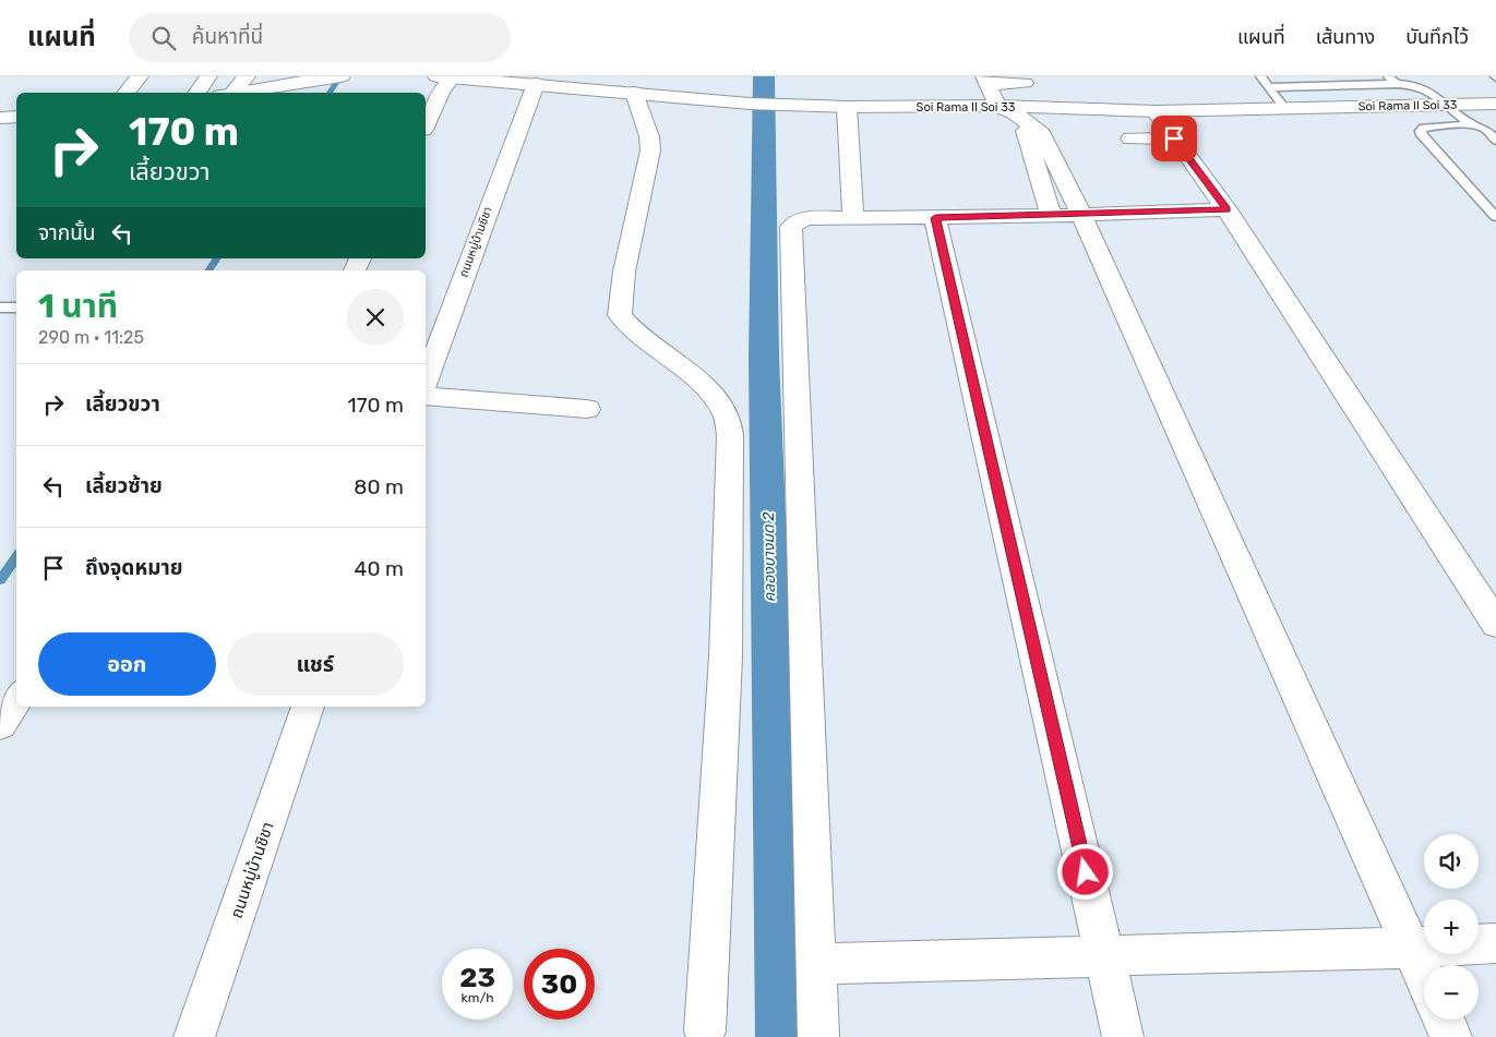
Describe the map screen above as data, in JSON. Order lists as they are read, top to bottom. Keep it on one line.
{"streets":{"street":["Soi Rama II Soi 33","ถนนหมู่บ้านชิชา"]},"crossings":[["Soi Rama II Soi 33","ถนนหมู่บ้านชิชา"]],"water":["คลองบางมด 2"],"page":{"header":"แผนที่","search":"ค้นหาที่นี่","nav":["แผนที่","เส้นทาง","บันทึกไว้"],"turn":["170 m","เลี้ยวขวา"],"then":"จากนั้น","heading":["1 นาที","290 m · 11:25"],"list":[{"name":"เลี้ยวขวา","value":"170 m"},{"name":"เลี้ยวซ้าย","value":"80 m"},{"name":"ถึงจุดหมาย","value":"40 m"}],"buttons":["ออก","แชร์"],"map_buttons":["+","−"],"speed":"23 km/h","limit":"30"}}
